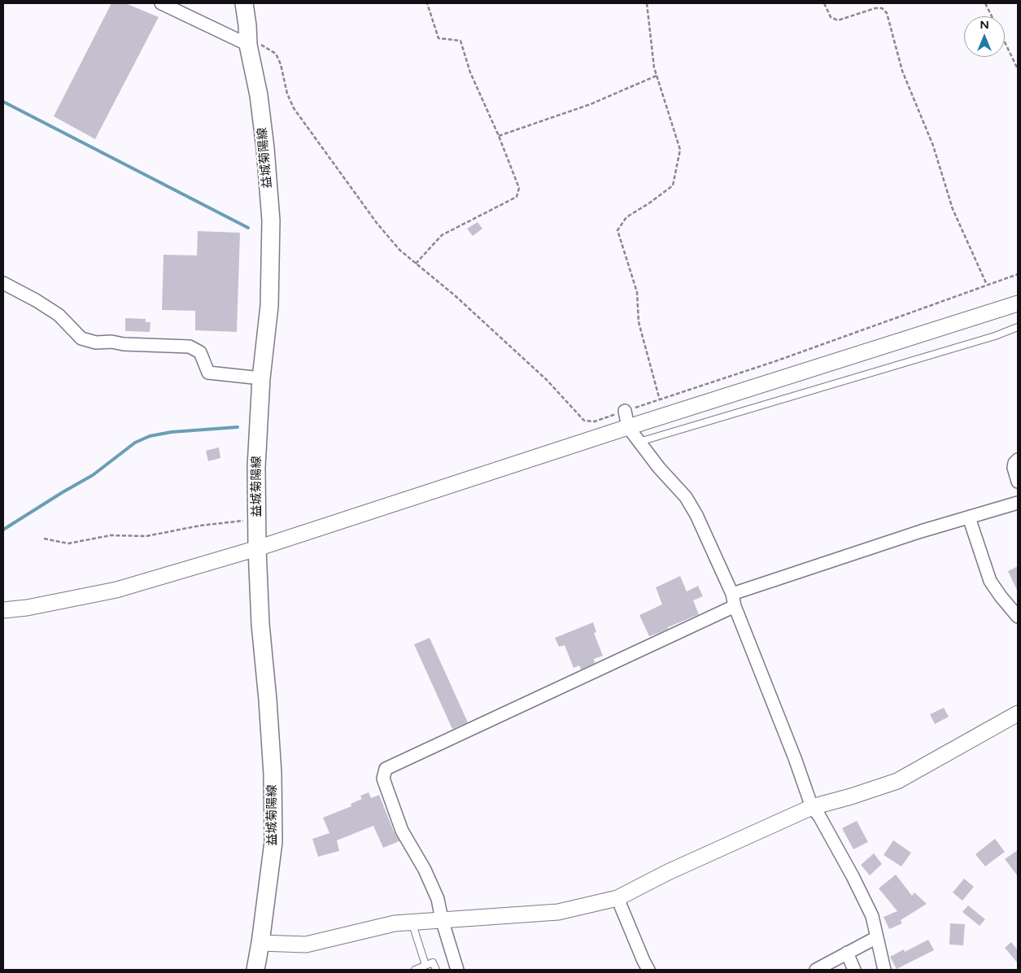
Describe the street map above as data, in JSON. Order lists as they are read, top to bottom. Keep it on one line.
{"streets":{"main road":["益城菊陽線"]},"north":"top"}
